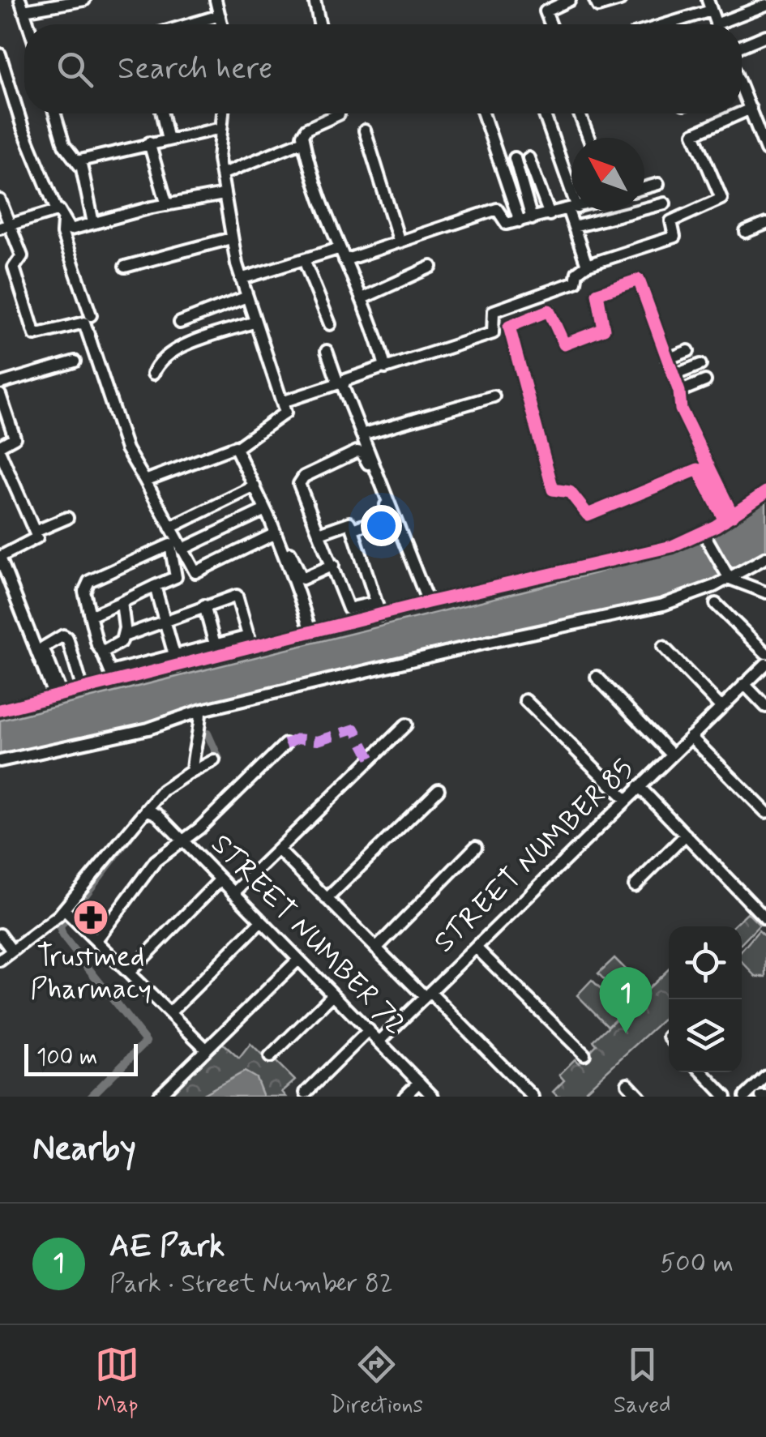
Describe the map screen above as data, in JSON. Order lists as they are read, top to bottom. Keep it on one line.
{"streets":{"street":["STREET NUMBER 85","STREET NUMBER 72"]},"crossings":[["STREET NUMBER 85","STREET NUMBER 72"]],"places":{"pharmacy":["Trustmed Pharmacy"]},"scale_bar":"100 m","north":"top left","page":{"search":"Search here","pins":"1","scale":"100 m","heading":"Nearby","list":[{"mark":"1","name":"AE Park","note":"Park · Street Number 82","value":"500 m"}],"nav":["Map","Directions","Saved"]}}
